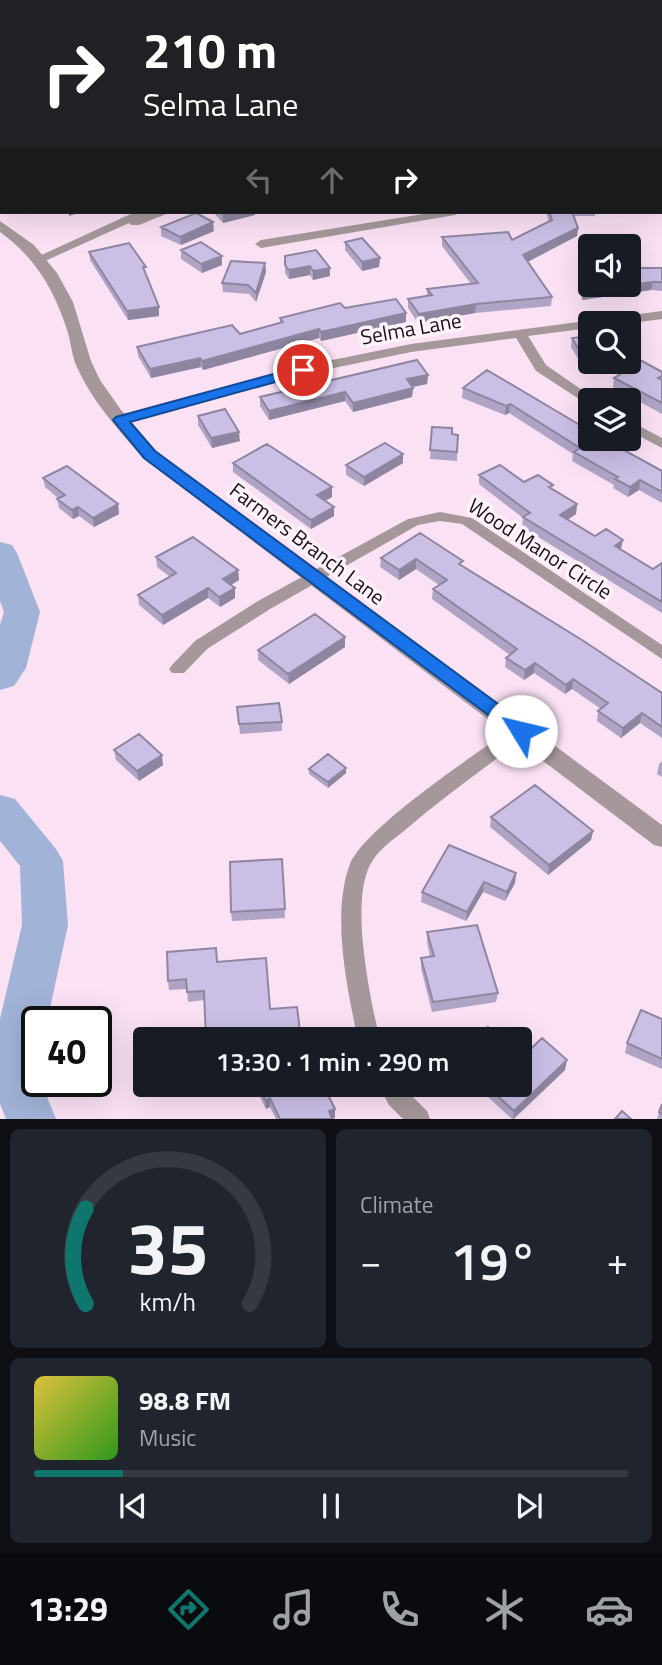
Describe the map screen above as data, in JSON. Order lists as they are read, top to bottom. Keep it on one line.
{"streets":{"street":["Selma Lane","Farmers Branch Lane","Wood Manor Circle"]},"crossings":[["Selma Lane","Farmers Branch Lane"],["Farmers Branch Lane","Wood Manor Circle"]],"page":{"turn":["210 m","Selma Lane"],"limit":"40","trip":"13:30 · 1 min · 290 m","tile":"Climate","heat":["−","19°","+"],"song":["98.8 FM","Music"],"tabs":"13:29","gauge":["35","km/h"]}}
